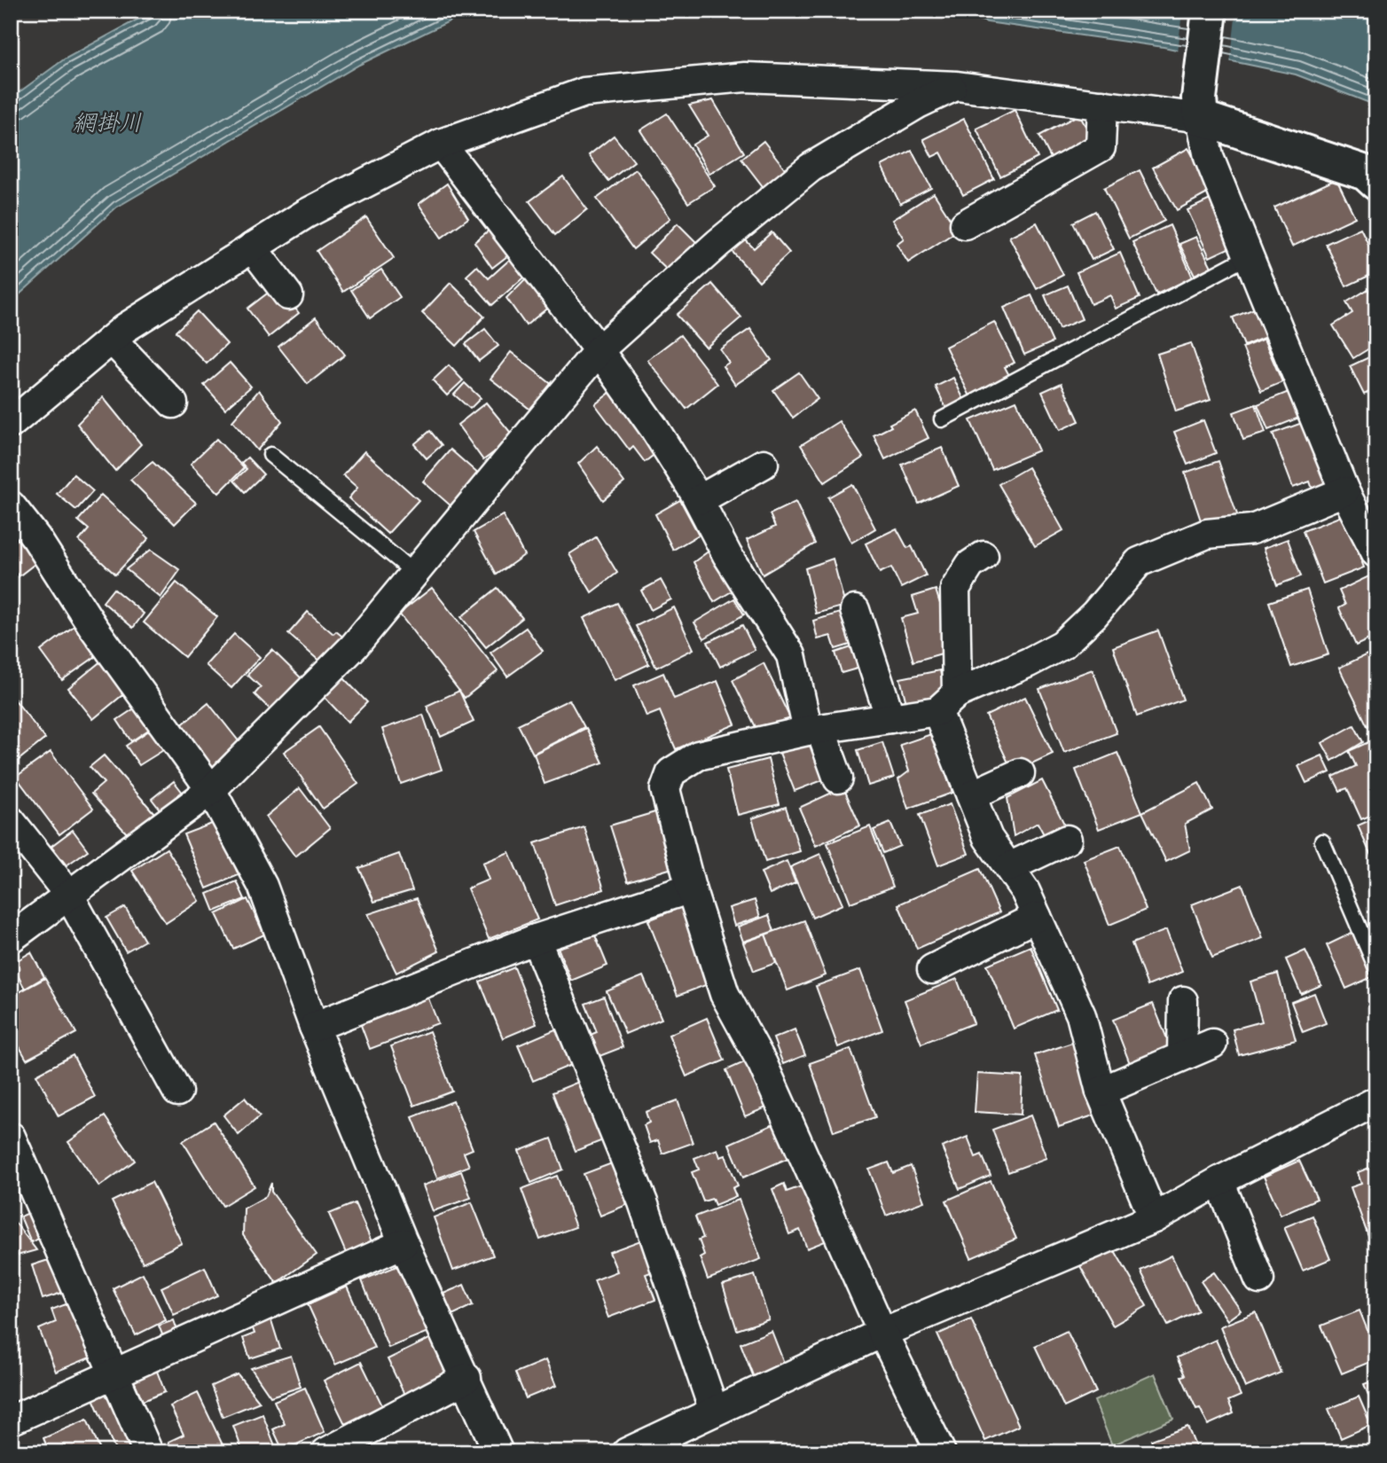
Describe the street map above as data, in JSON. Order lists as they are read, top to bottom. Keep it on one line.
{"water":["網掛川"]}
